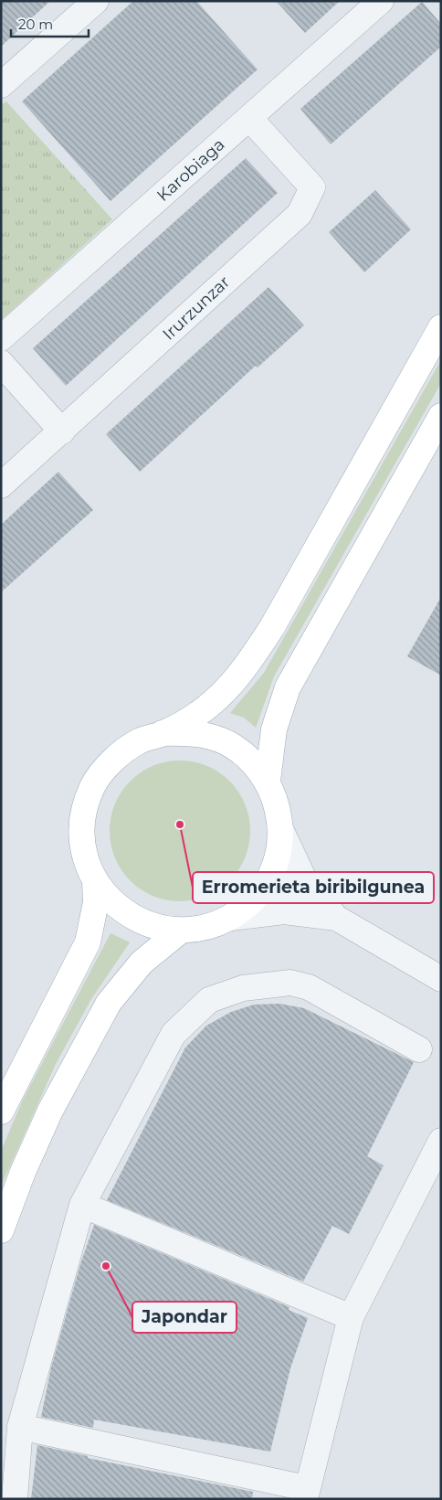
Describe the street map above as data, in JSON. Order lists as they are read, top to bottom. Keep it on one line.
{"streets":{"street":["Karobiaga","Irurzunzar"]},"crossings":[["Karobiaga","Irurzunzar"]],"places":["Erromerieta biribilgunea","Japondar"],"scale_bar":"20 m"}
